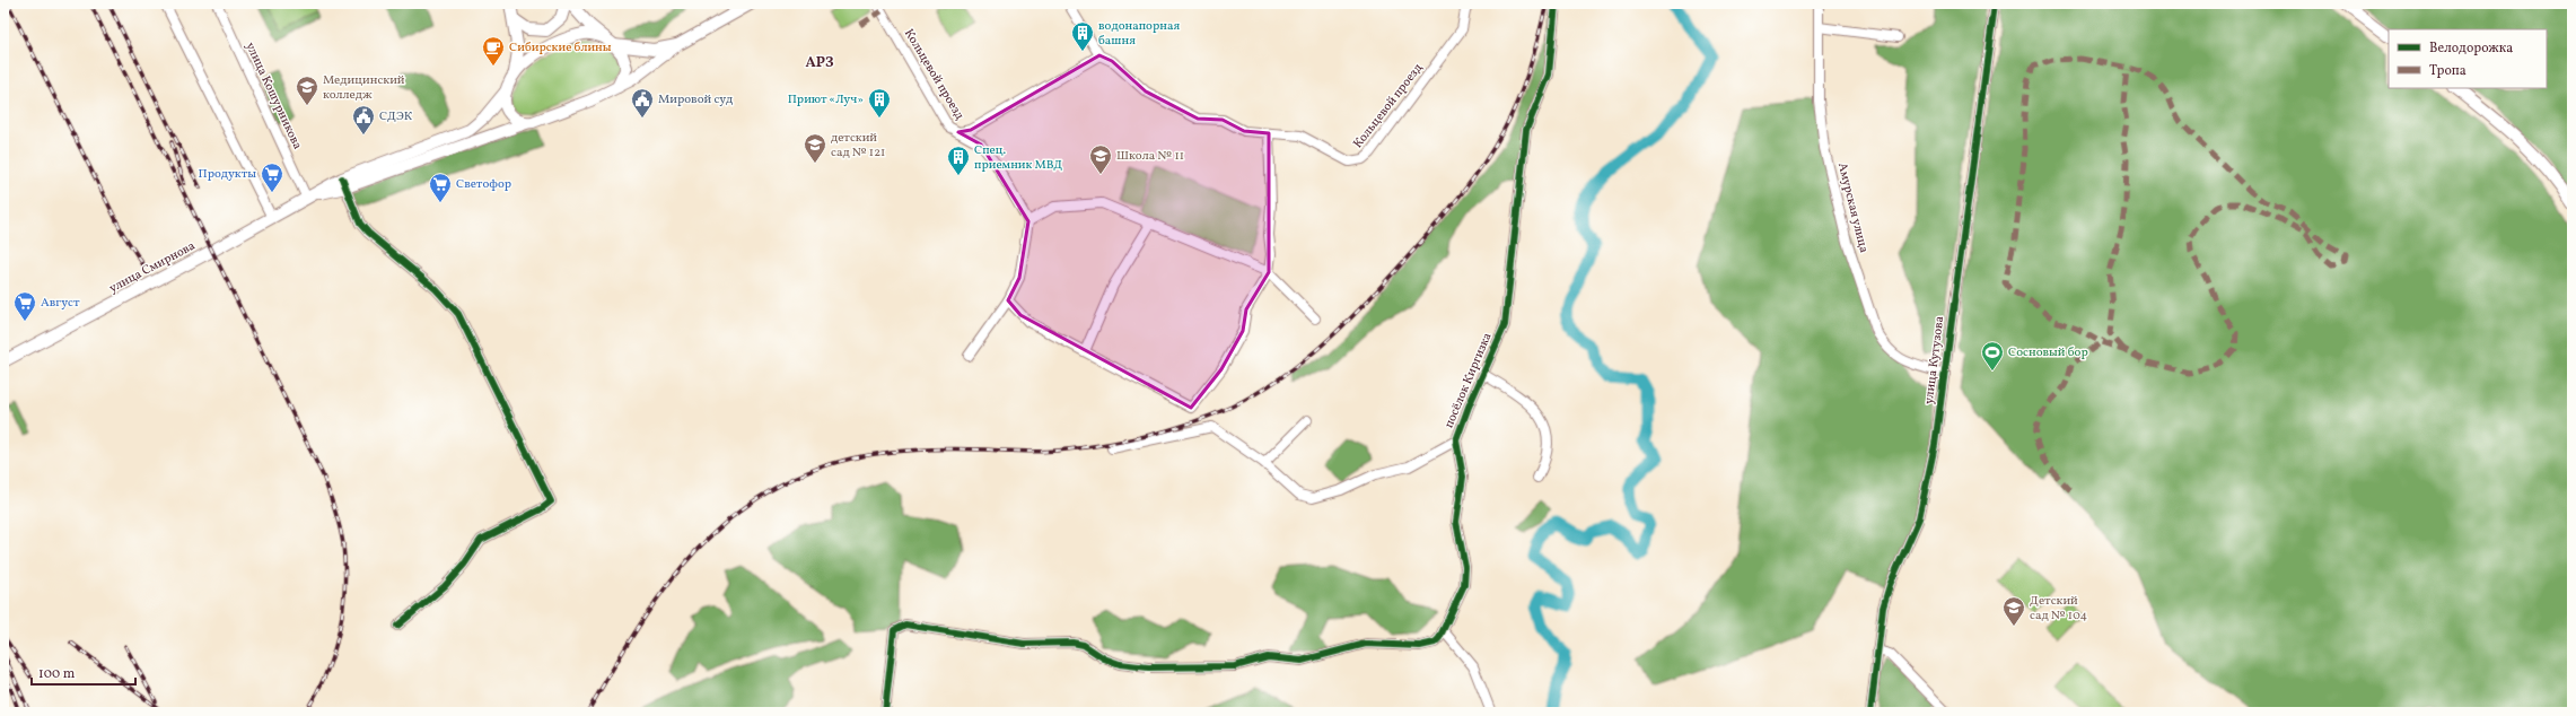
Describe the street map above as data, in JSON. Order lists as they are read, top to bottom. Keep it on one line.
{"streets":{"main road":["улица Смирнова"],"street":["Кольцевой проезд","улица Кошурникова","Амурская улица","улица Кутузова","посёлок Киргизка"]},"crossings":[["улица Кошурникова","улица Смирнова"],["Амурская улица","улица Кутузова"]],"districts":["АРЗ"],"places":{"building":["водонапорная башня","Приют «Луч»","Спец. приемник МВД"],"cafe":["Сибирские блины"],"school or university":["Медицинский колледж","детский сад № 121","Школа № 11","Детский сад № 104"],"public building":["Мировой суд","СДЭК"],"supermarket":["Продукты","Светофор","Август"],"sports":["Сосновый бор"]},"legend":["Велодорожка","Тропа"],"scale_bar":"100 m"}
